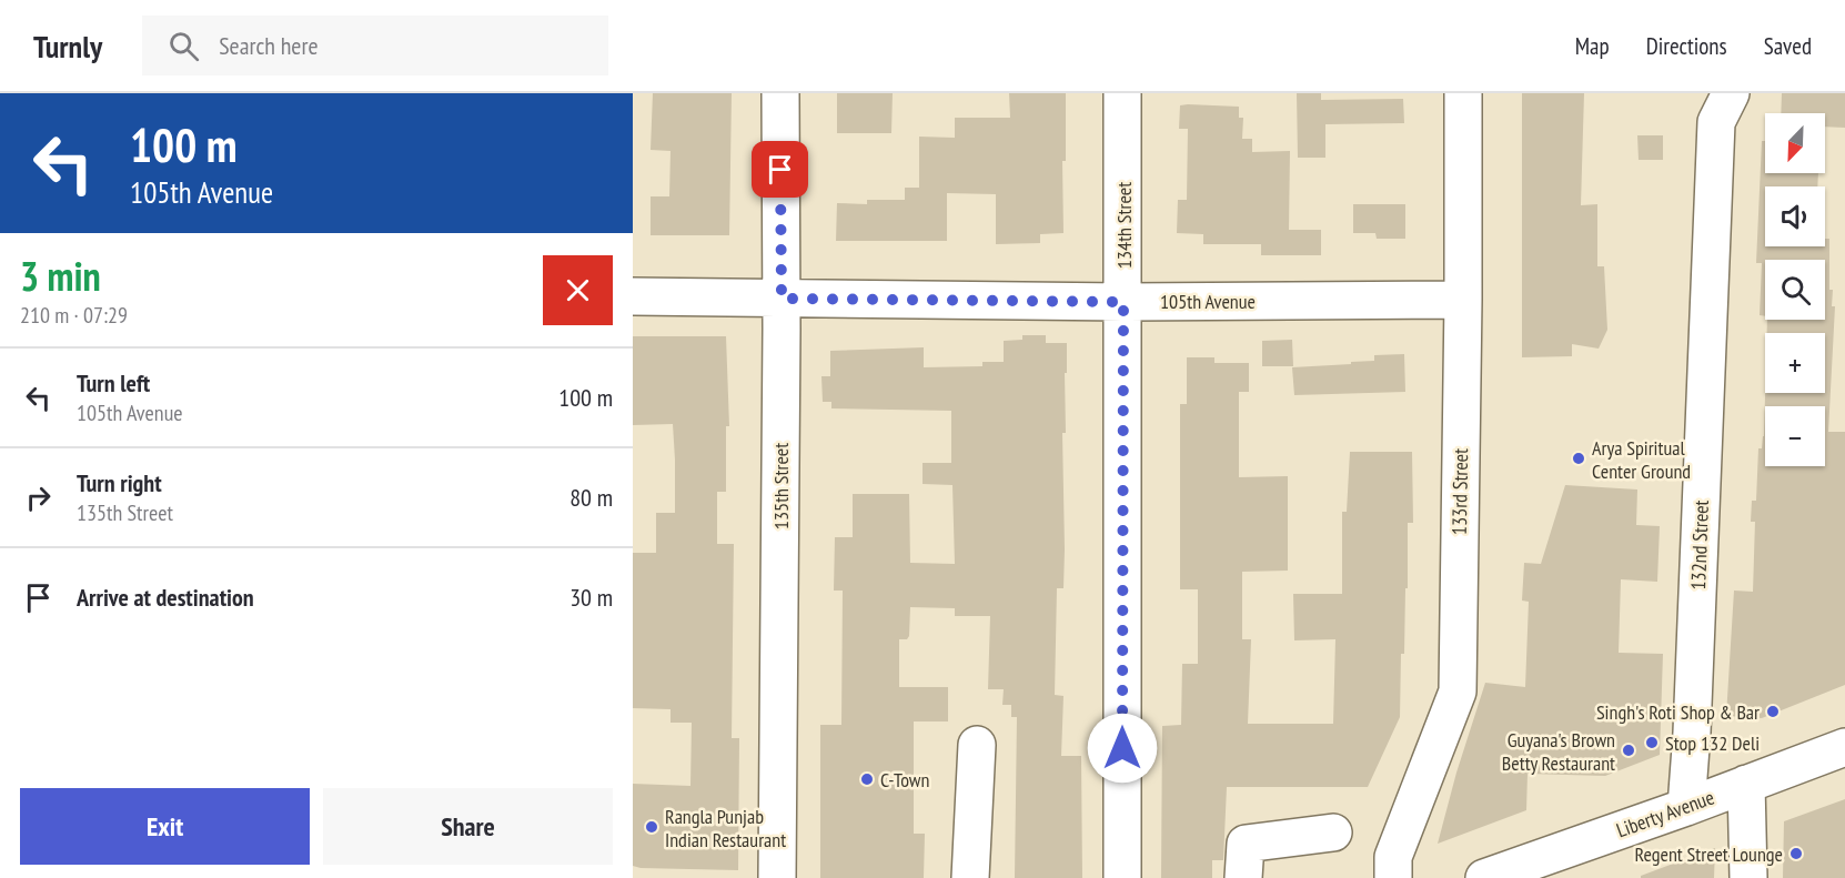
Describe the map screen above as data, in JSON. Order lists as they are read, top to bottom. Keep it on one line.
{"streets":{"street":["134th Street","105th Avenue","135th Street","133rd Street","132nd Street","Liberty Avenue"]},"crossings":[["134th Street","105th Avenue"],["105th Avenue","135th Street"],["105th Avenue","133rd Street"],["132nd Street","Liberty Avenue"]],"places":["Arya Spiritual Center Ground","Singh's Roti Shop & Bar","Stop 132 Deli","Guyana's Brown Betty Restaurant","C-Town","Rangla Punjab Indian Restaurant","Regent Street Lounge"],"north":"bottom left","page":{"header":"Turnly","search":"Search here","nav":["Map","Directions","Saved"],"turn":["100 m","105th Avenue"],"map_buttons":["+","−"],"heading":["3 min","210 m · 07:29"],"list":[{"name":"Turn left","note":"105th Avenue","value":"100 m"},{"name":"Turn right","note":"135th Street","value":"80 m"},{"name":"Arrive at destination","value":"30 m"}],"buttons":["Exit","Share"]}}
